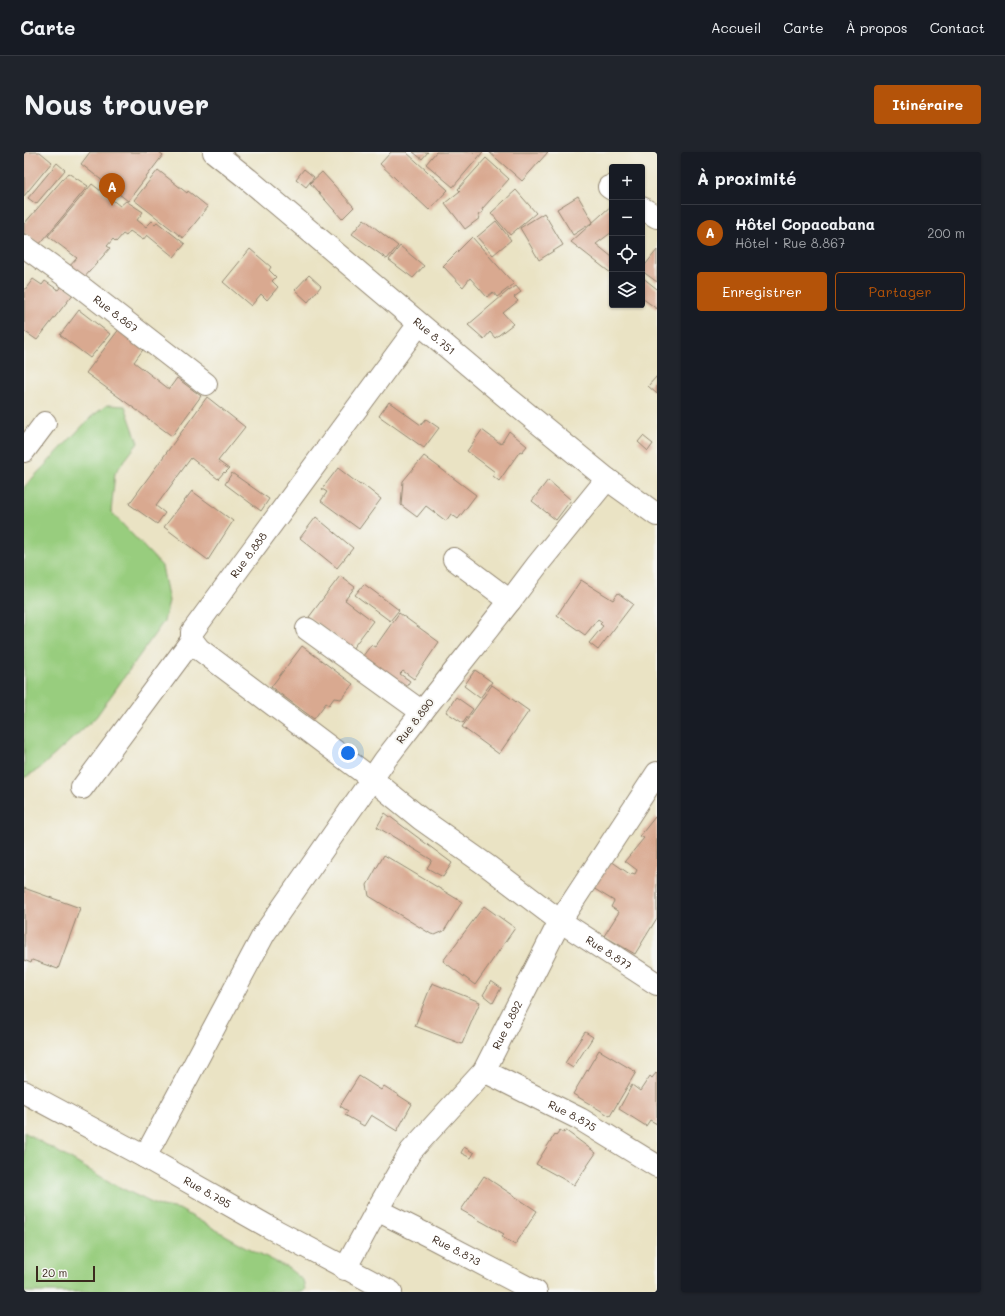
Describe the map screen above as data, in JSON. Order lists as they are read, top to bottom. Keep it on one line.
{"streets":{"main road":["Rue 8.867","Rue 8.751","Rue 8.888","Rue 8.890","Rue 8.877","Rue 8.892","Rue 8.875","Rue 8.795","Rue 8.873"]},"crossings":[["Rue 8.751","Rue 8.888"],["Rue 8.751","Rue 8.890"],["Rue 8.890","Rue 8.795"],["Rue 8.877","Rue 8.892"],["Rue 8.892","Rue 8.875"],["Rue 8.892","Rue 8.795"],["Rue 8.892","Rue 8.873"]],"scale_bar":"20 m","page":{"header":"Carte","nav":["Accueil","Carte","À propos","Contact"],"buttons":["Itinéraire",["Enregistrer","Partager"]],"title":"Nous trouver","heading":"À proximité","map_buttons":["+","−"],"pins":"A","list":[{"mark":"A","name":"Hôtel Copacabana","note":"Hôtel · Rue 8.867","value":"200 m"}],"scale":"20 m"}}
